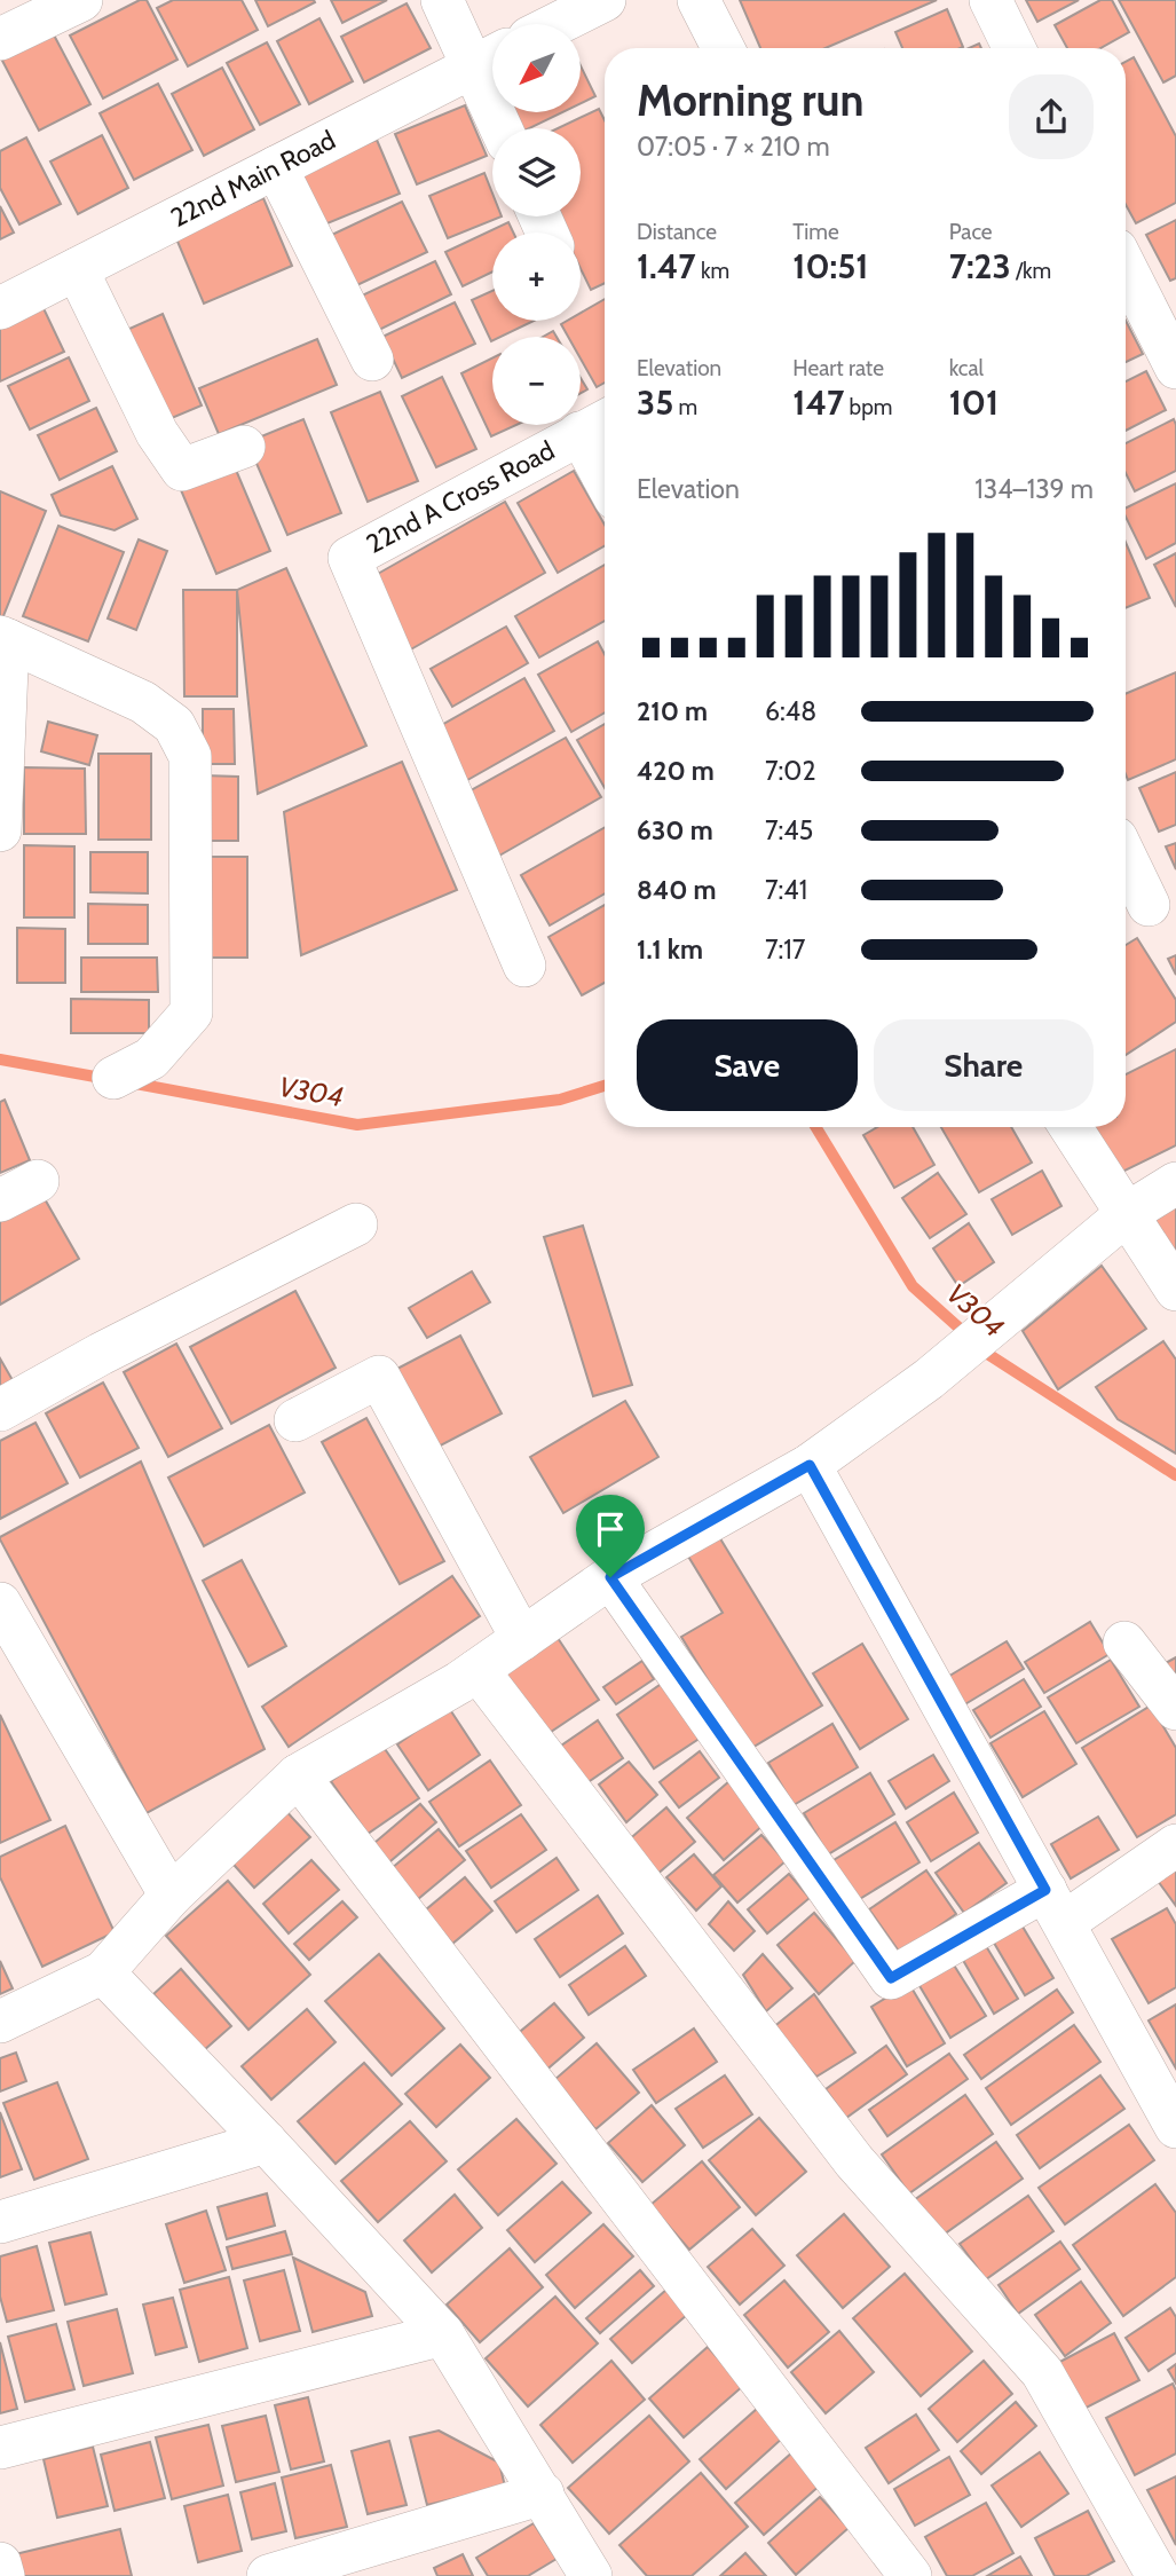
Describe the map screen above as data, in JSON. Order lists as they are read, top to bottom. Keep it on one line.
{"streets":{"street":["22nd Main Road","22nd A Cross Road"]},"water":["V304"],"north":"bottom left","page":{"map_buttons":["+","−"],"heading":["Morning run","07:05 · 7 × 210 m"],"stats":[["Distance","1.47 km"],["Time","10:51"],["Pace","7:23 /km"],["Elevation","35 m"],["Heart rate","147 bpm"],["kcal","101"]],"chart":["Elevation","134–139 m"],"list":[{"name":"210 m","note":"6:48"},{"name":"420 m","note":"7:02"},{"name":"630 m","note":"7:45"},{"name":"840 m","note":"7:41"},{"name":"1.1 km","note":"7:17"}],"buttons":["Save","Share"]}}
